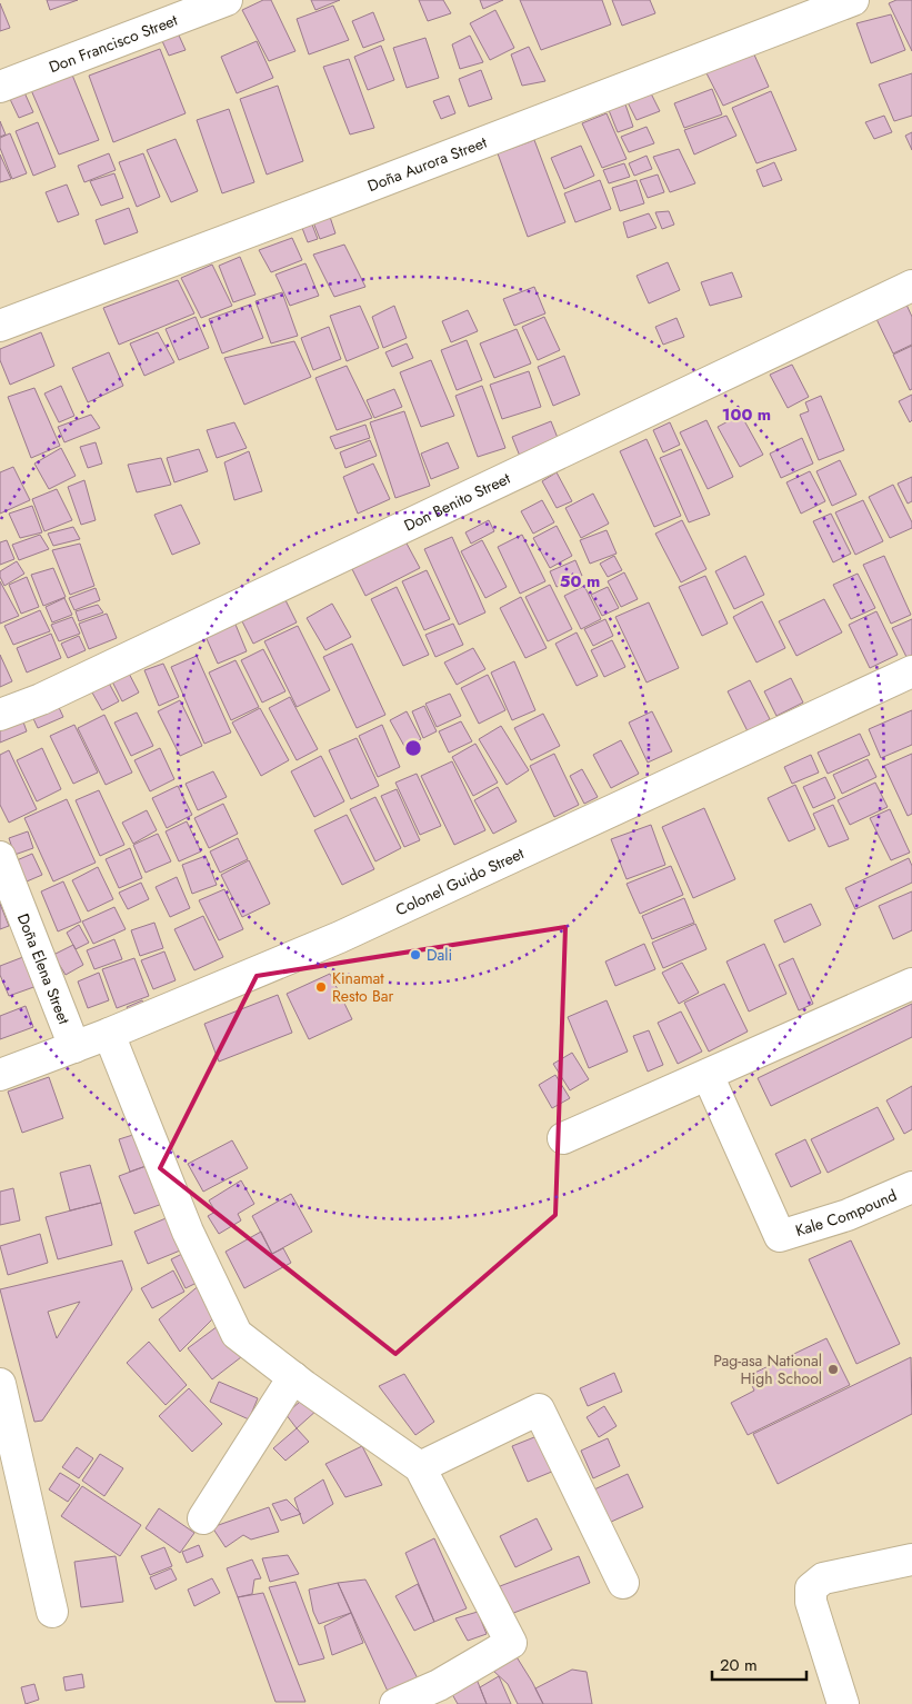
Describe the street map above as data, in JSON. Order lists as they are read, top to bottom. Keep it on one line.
{"streets":{"street":["Don Francisco Street","Doña Aurora Street","Don Benito Street","Colonel Guido Street","Doña Elena Street","Kale Compound"]},"crossings":[["Colonel Guido Street","Doña Elena Street"]],"places":["Dali","Kinamat Resto Bar","Pag-asa National High School"],"scale_bar":"20 m","rings":["100 m","50 m"]}
